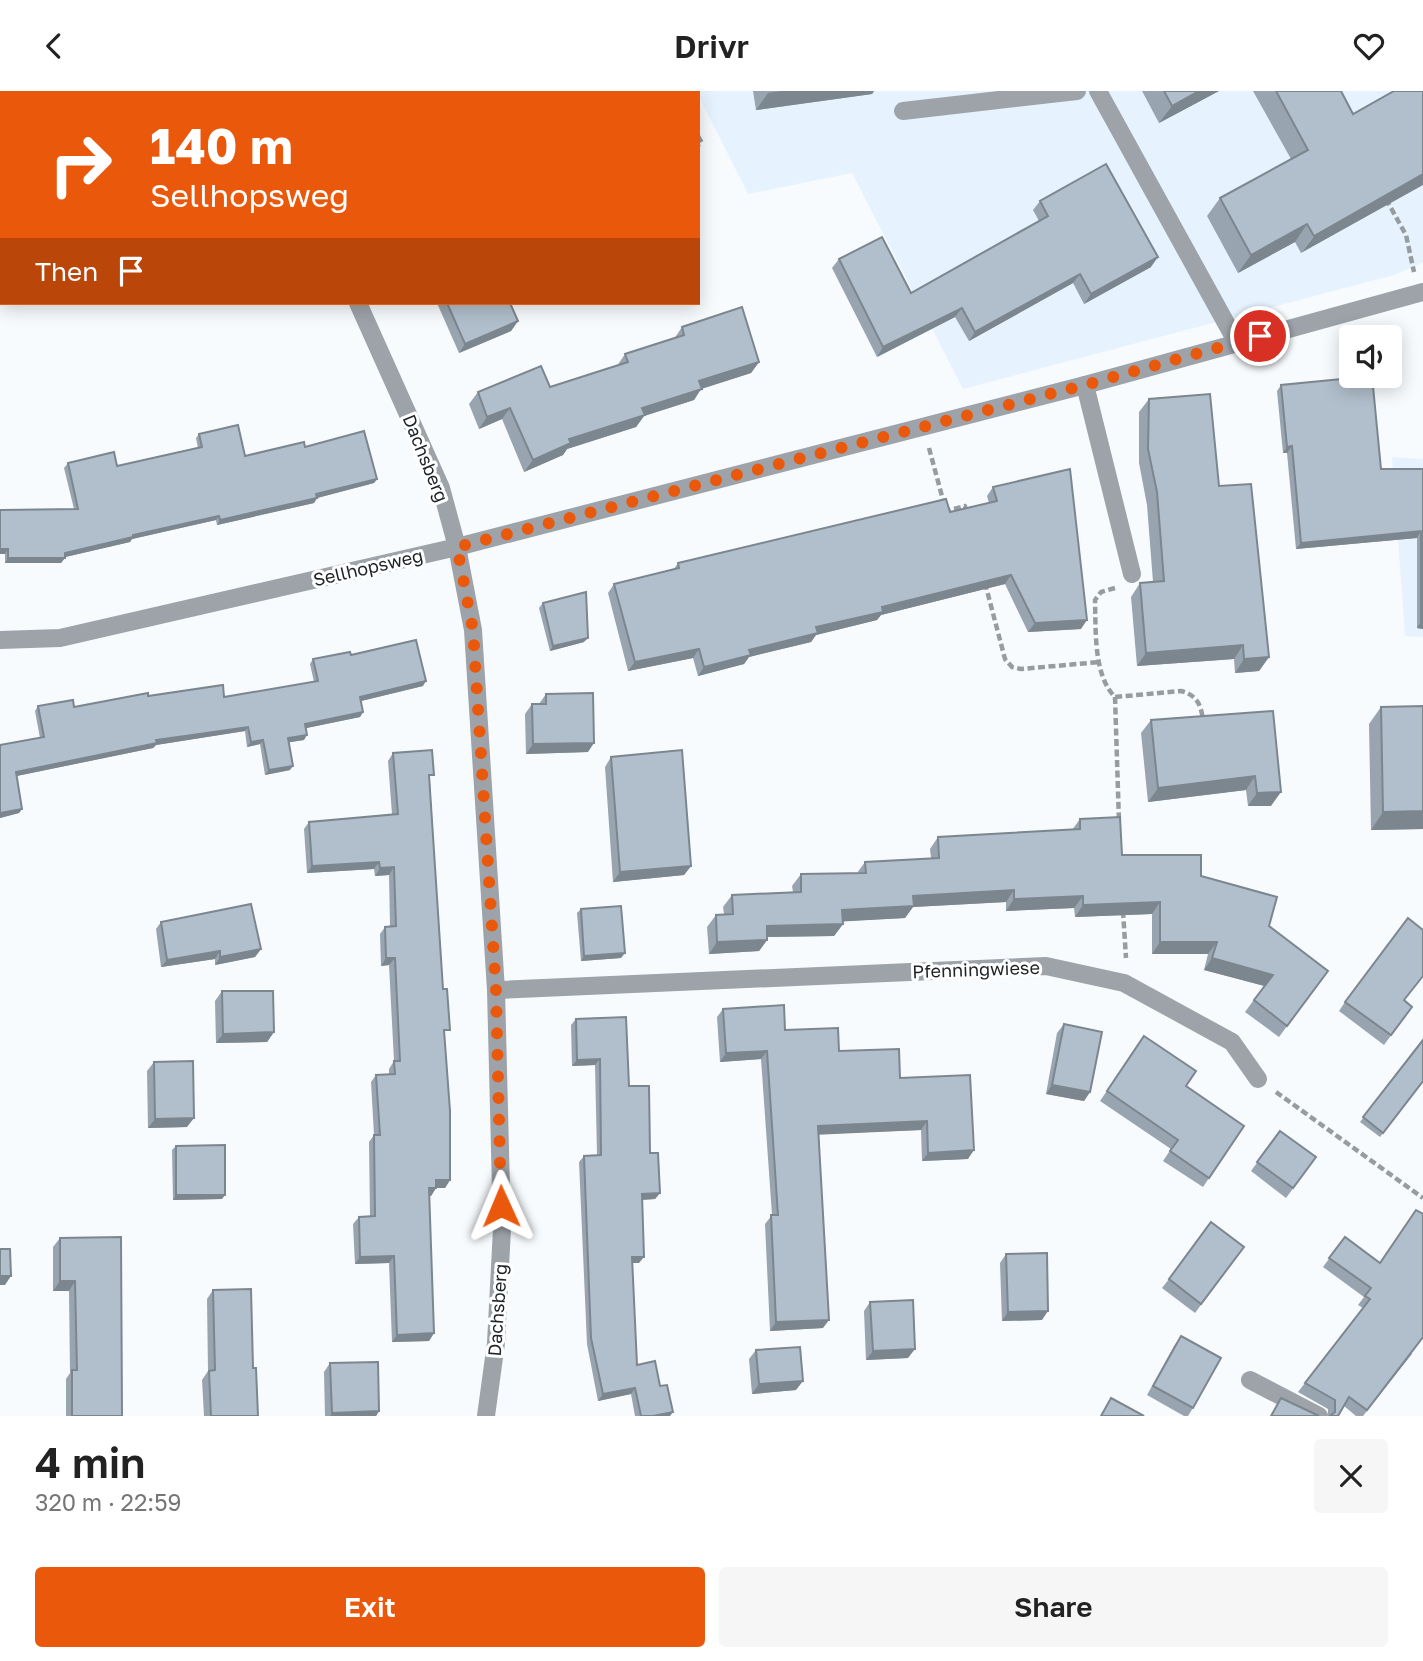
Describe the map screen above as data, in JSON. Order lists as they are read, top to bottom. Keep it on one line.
{"streets":{"street":["Dachsberg","Sellhopsweg","Pfenningwiese"]},"crossings":[["Dachsberg","Sellhopsweg"],["Dachsberg","Pfenningwiese"]],"page":{"header":"Drivr","turn":["140 m","Sellhopsweg"],"then":"Then","heading":["4 min","320 m · 22:59"],"buttons":["Exit","Share"]}}
